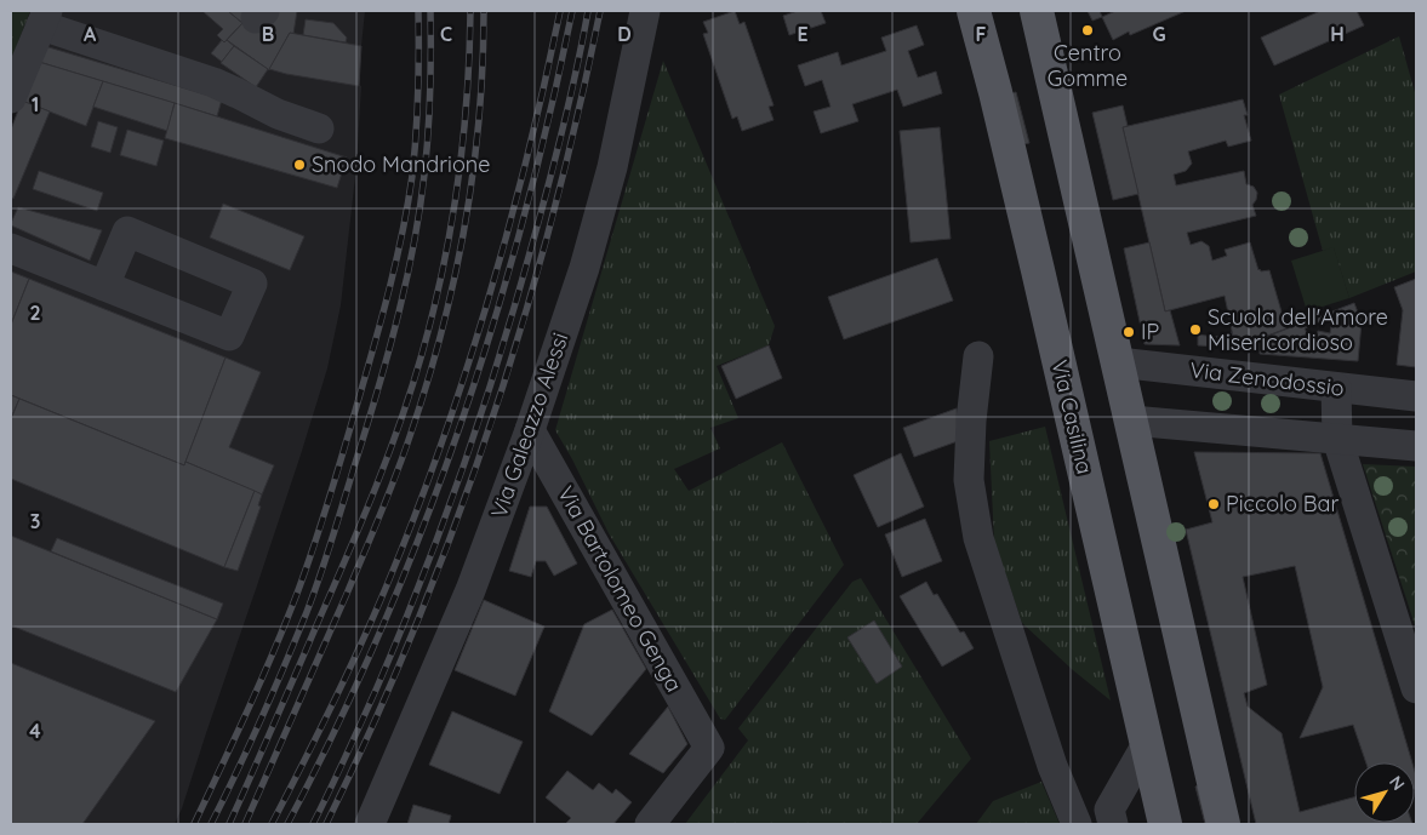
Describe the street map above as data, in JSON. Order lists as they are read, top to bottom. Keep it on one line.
{"streets":{"main road":["Via Casilina"],"street":["Via Zenodossio","Via Galeazzo Alessi","Via Bartolomeo Genga"]},"crossings":[["Via Galeazzo Alessi","Via Bartolomeo Genga"]],"places":["Centro Gomme","Snodo Mandrione","Scuola dell'Amore Misericordioso","IP","Piccolo Bar"],"north":"top right","grid":{"columns":["A","B","C","D","E","F","G","H"],"rows":["1","2","3","4"]}}
